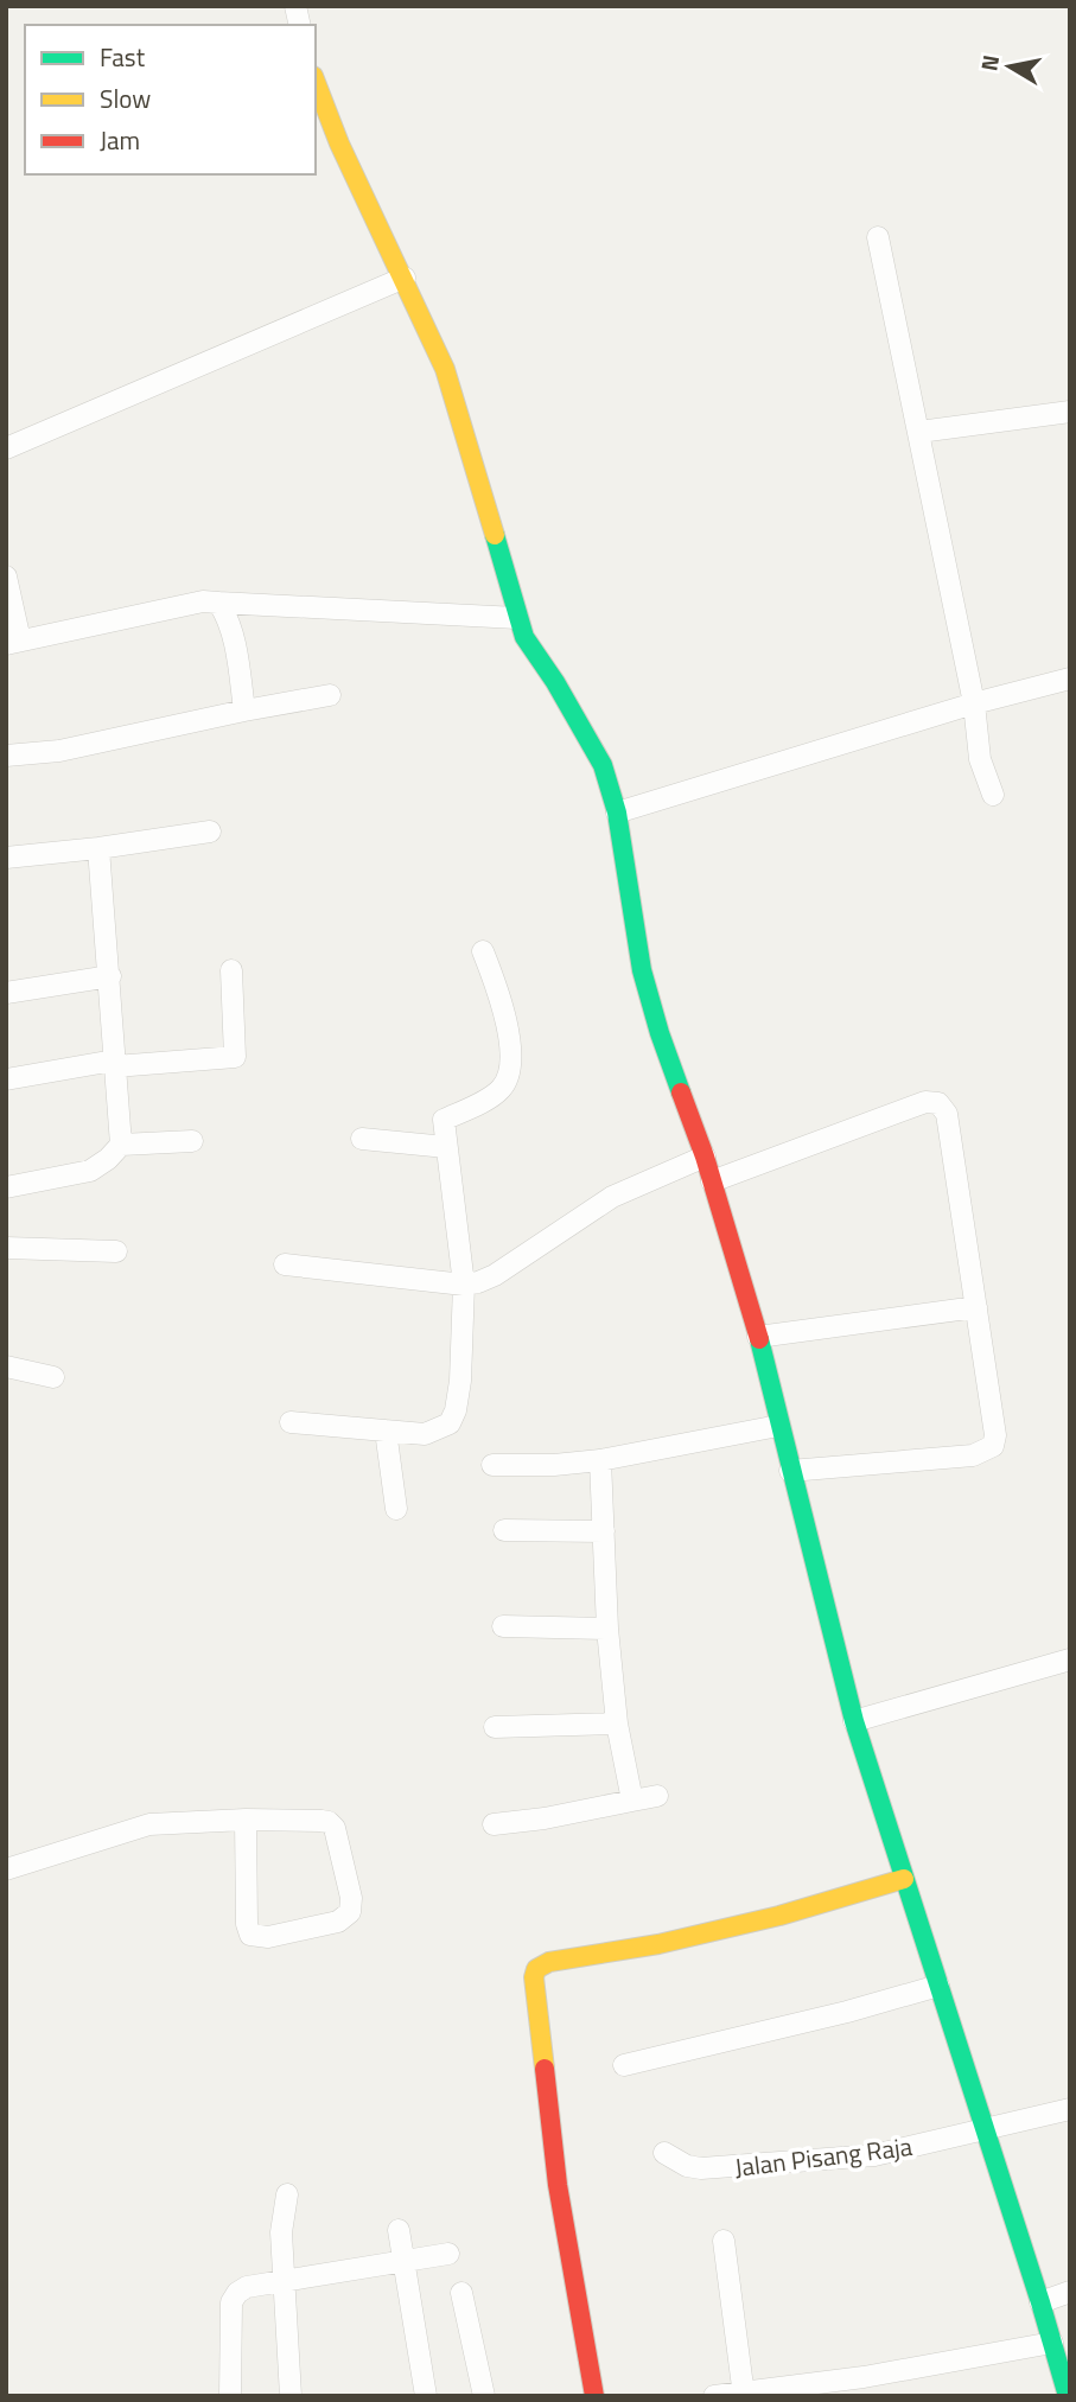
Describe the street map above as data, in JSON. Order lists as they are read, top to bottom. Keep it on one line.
{"streets":{"street":["Jalan Pisang Raja"]},"legend":["Fast","Slow","Jam"],"north":"left"}
